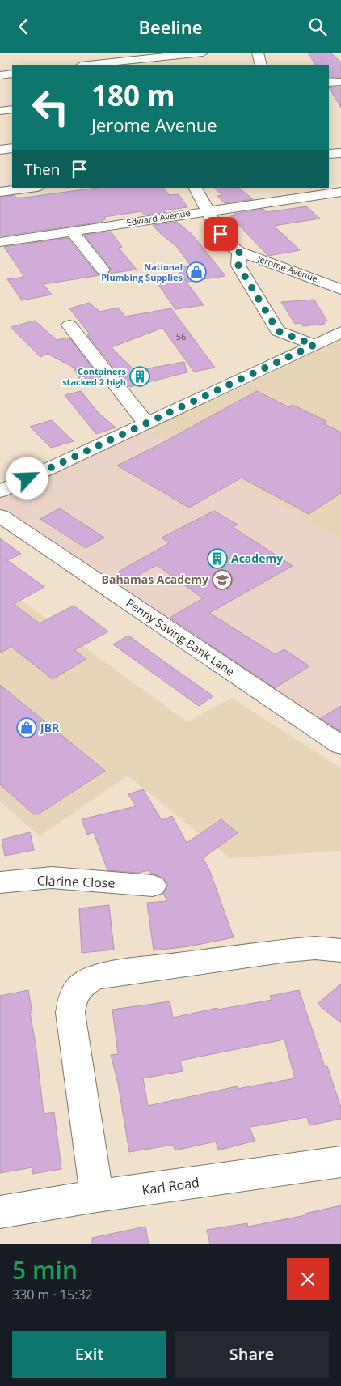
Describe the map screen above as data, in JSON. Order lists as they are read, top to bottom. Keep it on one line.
{"streets":{"street":["Edward Avenue","Jerome Avenue","Penny Saving Bank Lane","Clarine Close","Karl Road"]},"crossings":[["Edward Avenue","Jerome Avenue"]],"places":{"shop":["National Plumbing Supplies","JBR"],"building":["Containers stacked 2 high","Academy"],"school or university":["Bahamas Academy"]},"house_numbers":["56"],"page":{"header":"Beeline","turn":["180 m","Jerome Avenue"],"then":"Then","heading":["5 min","330 m · 15:32"],"buttons":["Exit","Share"]}}
